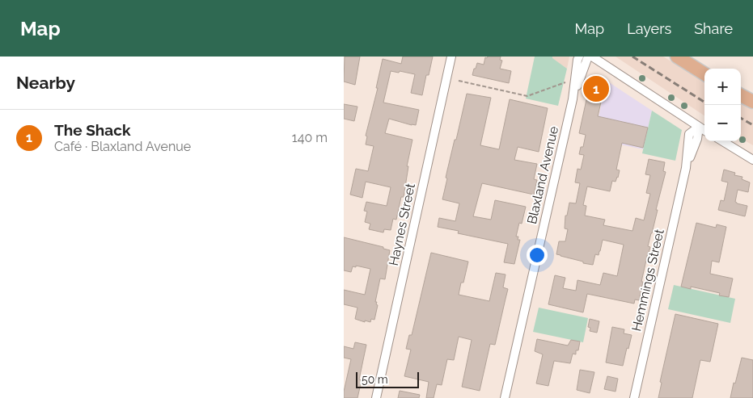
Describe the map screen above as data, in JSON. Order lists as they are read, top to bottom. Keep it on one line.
{"streets":{"street":["Blaxland Avenue","Haynes Street","Hemmings Street"]},"scale_bar":"50 m","page":{"header":"Map","nav":["Map","Layers","Share"],"heading":"Nearby","map_buttons":["+","−"],"pins":"1","list":[{"mark":"1","name":"The Shack","note":"Café · Blaxland Avenue","value":"140 m"}],"scale":"50 m"}}
